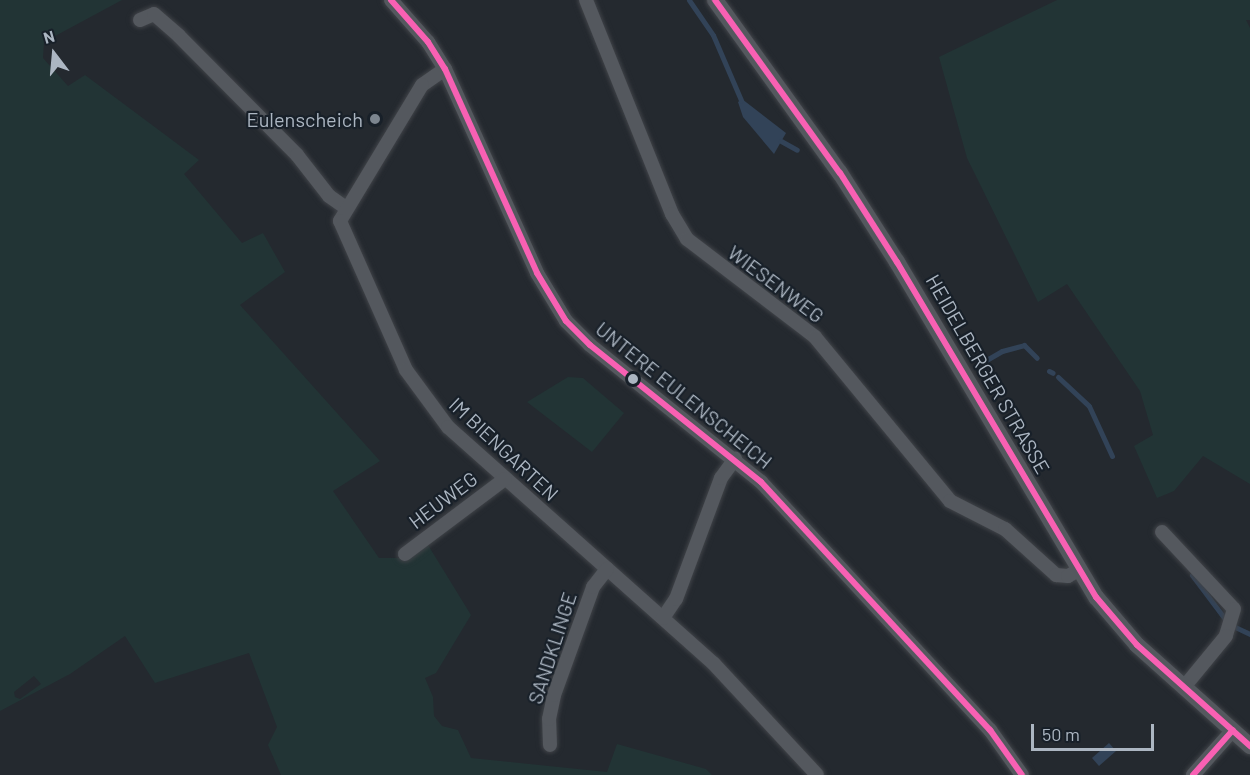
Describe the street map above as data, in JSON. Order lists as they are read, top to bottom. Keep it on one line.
{"streets":{"street":["WIESENWEG","HEIDELBERGER STRASSE","UNTERE EULENSCHEICH","IM BIENGARTEN","HEUWEG","SANDKLINGE"]},"crossings":[["WIESENWEG","HEIDELBERGER STRASSE"],["IM BIENGARTEN","HEUWEG"],["IM BIENGARTEN","SANDKLINGE"]],"places":["Eulenscheich"],"scale_bar":"50 m","north":"top"}
